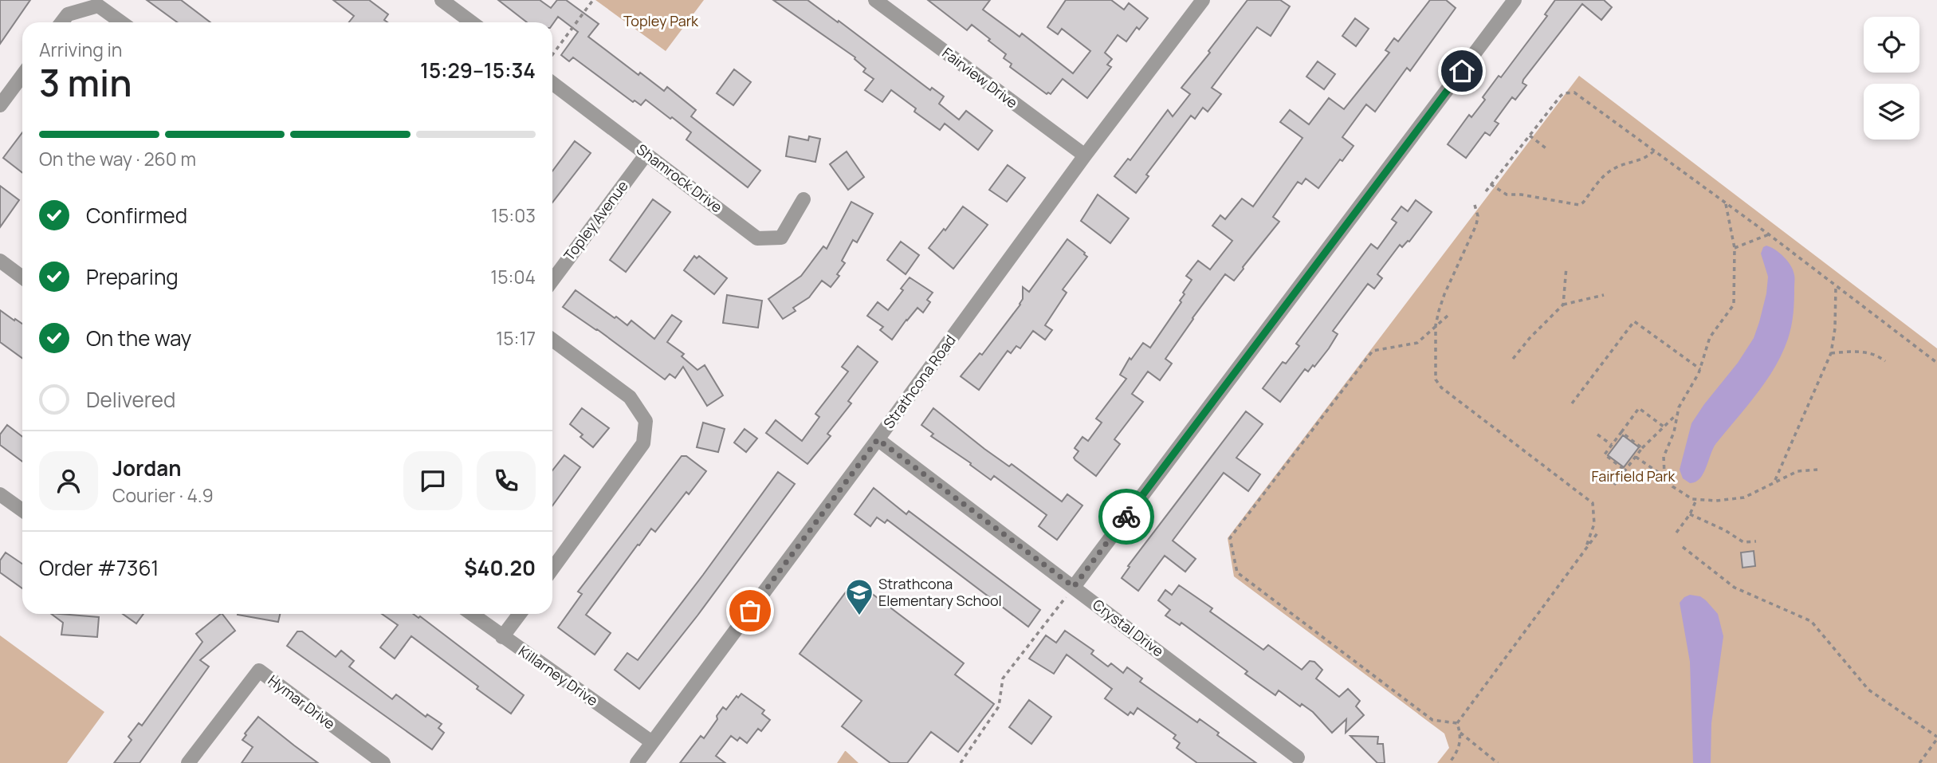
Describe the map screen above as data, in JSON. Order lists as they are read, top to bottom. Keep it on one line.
{"streets":{"street":["Fairview Drive","Shamrock Drive","Topley Avenue","Strathcona Road","Crystal Drive","Killarney Drive","Hymar Drive"]},"crossings":[["Fairview Drive","Strathcona Road"],["Shamrock Drive","Topley Avenue"],["Strathcona Road","Crystal Drive"],["Strathcona Road","Killarney Drive"]],"parks":["Topley Park","Fairfield Park"],"places":{"school or university":["Strathcona Elementary School"]},"page":{"heading":["3 min","Arriving in","15:29–15:34"],"panel":["Jordan","Courier · 4.9","Order #7361","$40.20"],"bar":"On the way · 260 m","list":[["Confirmed","15:03"],["Preparing","15:04"],["On the way","15:17"],"Delivered"]}}
